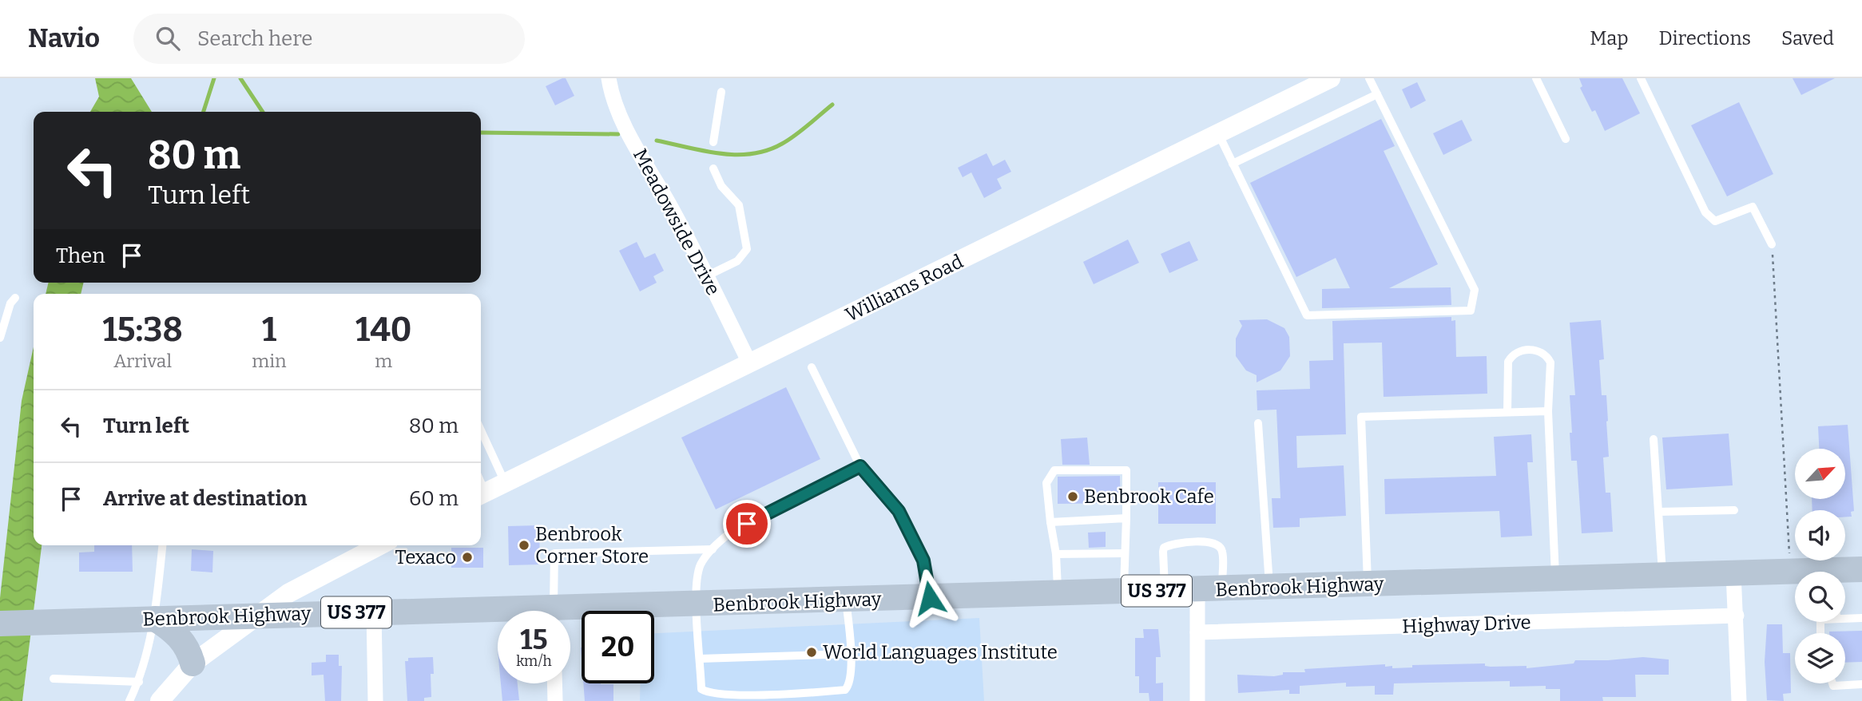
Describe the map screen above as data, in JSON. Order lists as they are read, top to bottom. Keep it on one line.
{"streets":{"main road":["Benbrook Highway","US 377"],"street":["Meadowside Drive","Williams Road","Highway Drive"]},"crossings":[["Meadowside Drive","Williams Road"]],"places":["Benbrook Cafe","Benbrook Corner Store","Texaco","World Languages Institute"],"north":"top right","page":{"header":"Navio","search":"Search here","nav":["Map","Directions","Saved"],"turn":["80 m","Turn left"],"then":"Then","eta":["15:38","Arrival","1","min","140","m"],"list":[{"name":"Turn left","value":"80 m"},{"name":"Arrive at destination","value":"60 m"}],"speed":"15 km/h","limit":"20"}}
